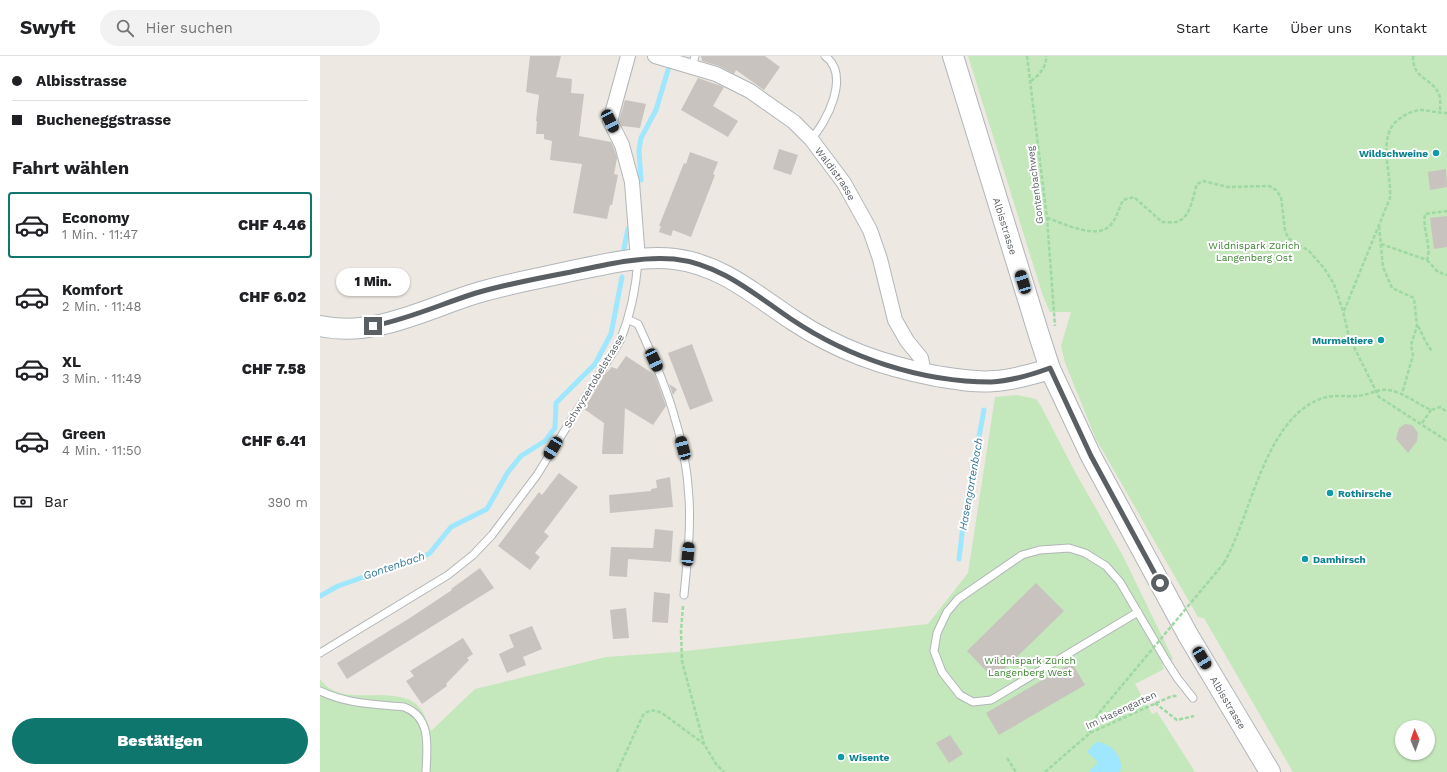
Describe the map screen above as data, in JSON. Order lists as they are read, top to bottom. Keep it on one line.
{"streets":{"main road":["Albisstrasse"],"street":["Waldistrasse"],"lane":["Schwyzertobelstrasse"],"path":["Gontenbachweg","Im Hasengarten"]},"water":["Hasengartenbach","Gontenbach"],"parks":["Wildnispark Zürich Langenberg Ost","Wildnispark Zürich Langenberg West"],"places":["Wildschweine","Murmeltiere","Rothirsche","Damhirsch","Wisente"],"north":"top","page":{"header":"Swyft","search":"Hier suchen","nav":["Start","Karte","Über uns","Kontakt"],"banner":["Albisstrasse","Bucheneggstrasse"],"heading":"Fahrt wählen","list":[{"name":"Economy","note":"1 Min. · 11:47","value":"CHF 4.46"},{"name":"Komfort","note":"2 Min. · 11:48","value":"CHF 6.02"},{"name":"XL","note":"3 Min. · 11:49","value":"CHF 7.58"},{"name":"Green","note":"4 Min. · 11:50","value":"CHF 6.41"}],"bubble":"1 Min.","pay":["Bar","390 m"],"buttons":"Bestätigen"}}
